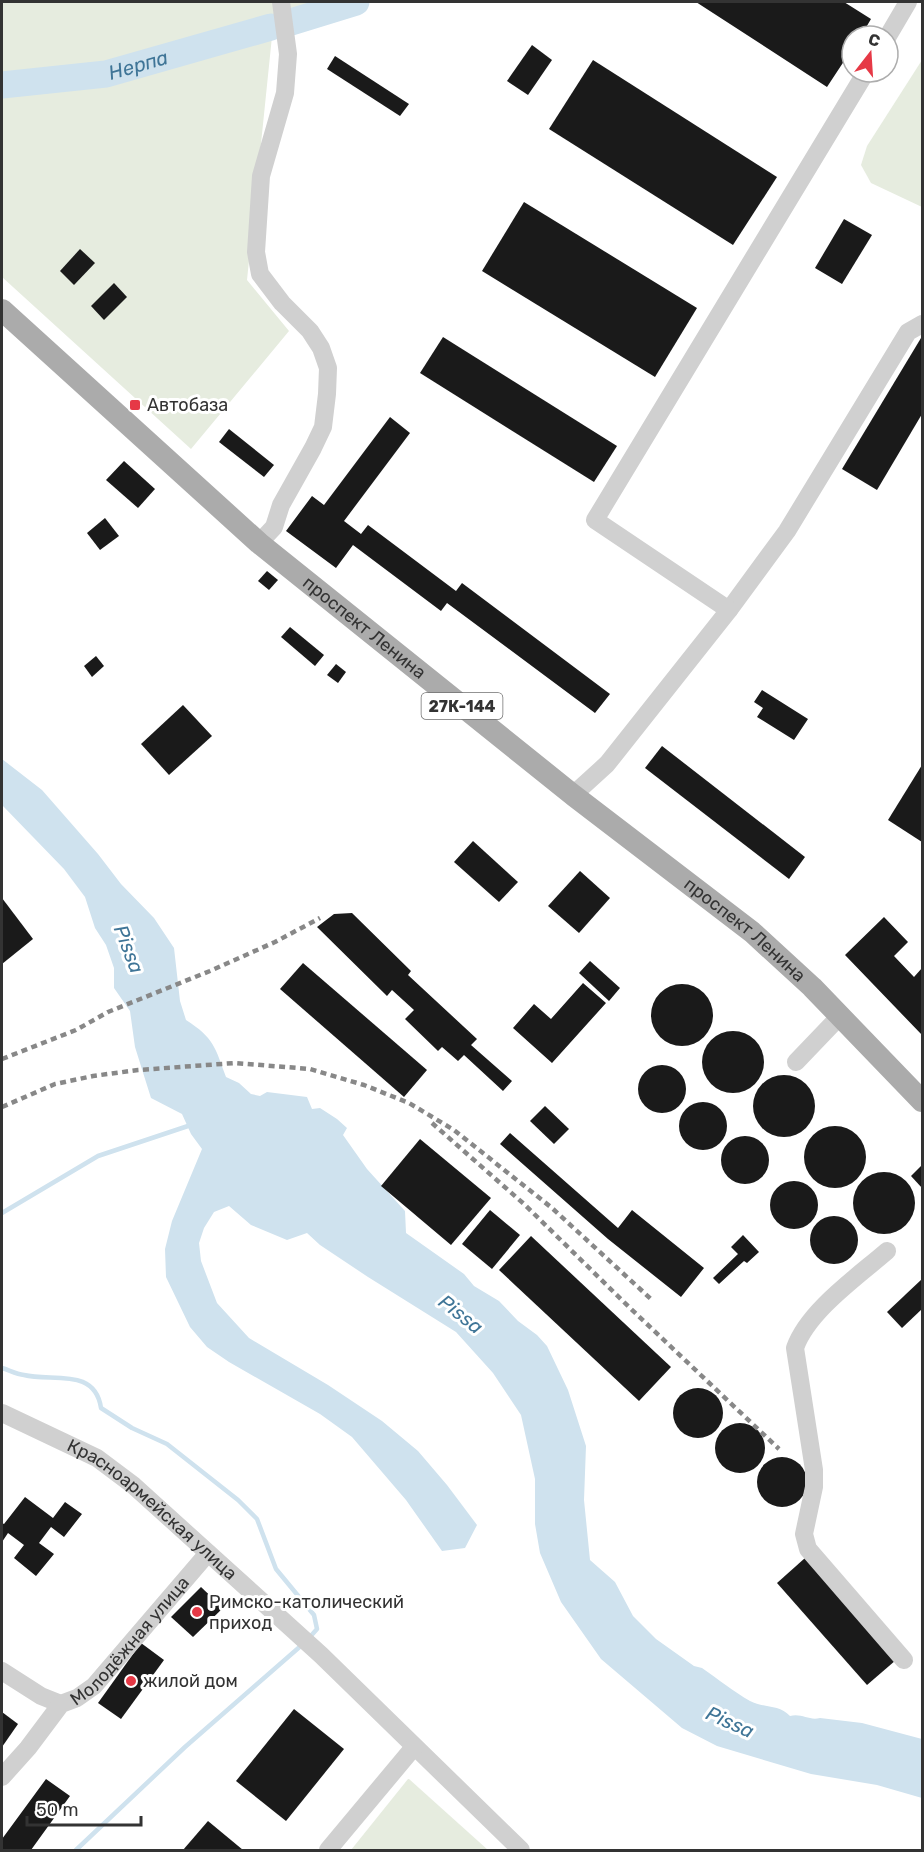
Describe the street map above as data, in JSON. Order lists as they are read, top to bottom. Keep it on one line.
{"streets":{"main road":["проспект Ленина","27К-144"],"street":["Красноармейская улица","Молодёжная улица"]},"crossings":[["Красноармейская улица","Молодёжная улица"]],"water":["Нерпа","Pissa"],"places":{"transit":["Автобаза"],"other":["Римско-католический приход","жилой дом"]},"scale_bar":"50 m","north":"top"}
